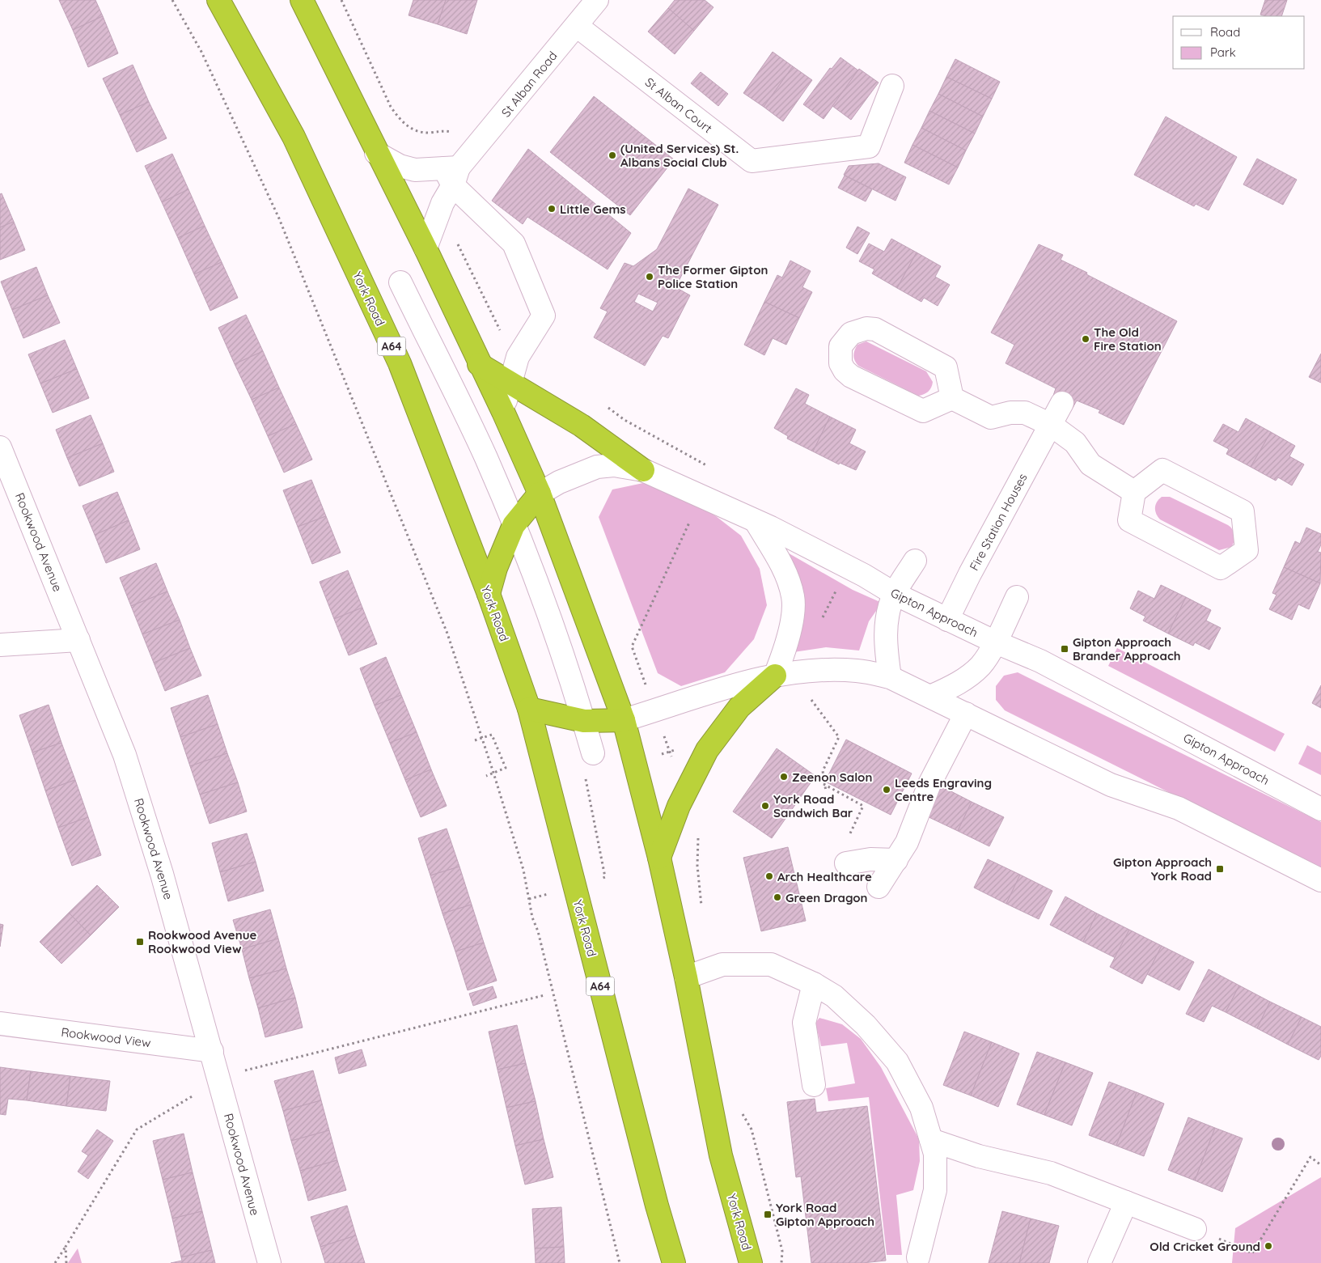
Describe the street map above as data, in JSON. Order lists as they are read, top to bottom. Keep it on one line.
{"streets":{"highway":["York Road","A64"],"street":["St Alban Road","St Alban Court","Fire Station Houses","Rookwood Avenue","Gipton Approach","Rookwood View"]},"crossings":[["St Alban Road","St Alban Court"],["St Alban Road","York Road"],["York Road","Gipton Approach"],["Fire Station Houses","Gipton Approach"],["Rookwood Avenue","Rookwood View"]],"places":{"other":["(United Services) St. Albans Social Club","Little Gems","The Former Gipton Police Station","The Old Fire Station","Zeenon Salon","Leeds Engraving Centre","York Road Sandwich Bar","Arch Healthcare","Green Dragon","Old Cricket Ground"],"transit":["Gipton Approach Brander Approach","Gipton Approach York Road","Rookwood Avenue Rookwood View","York Road Gipton Approach"]},"legend":["Road","Park"]}
